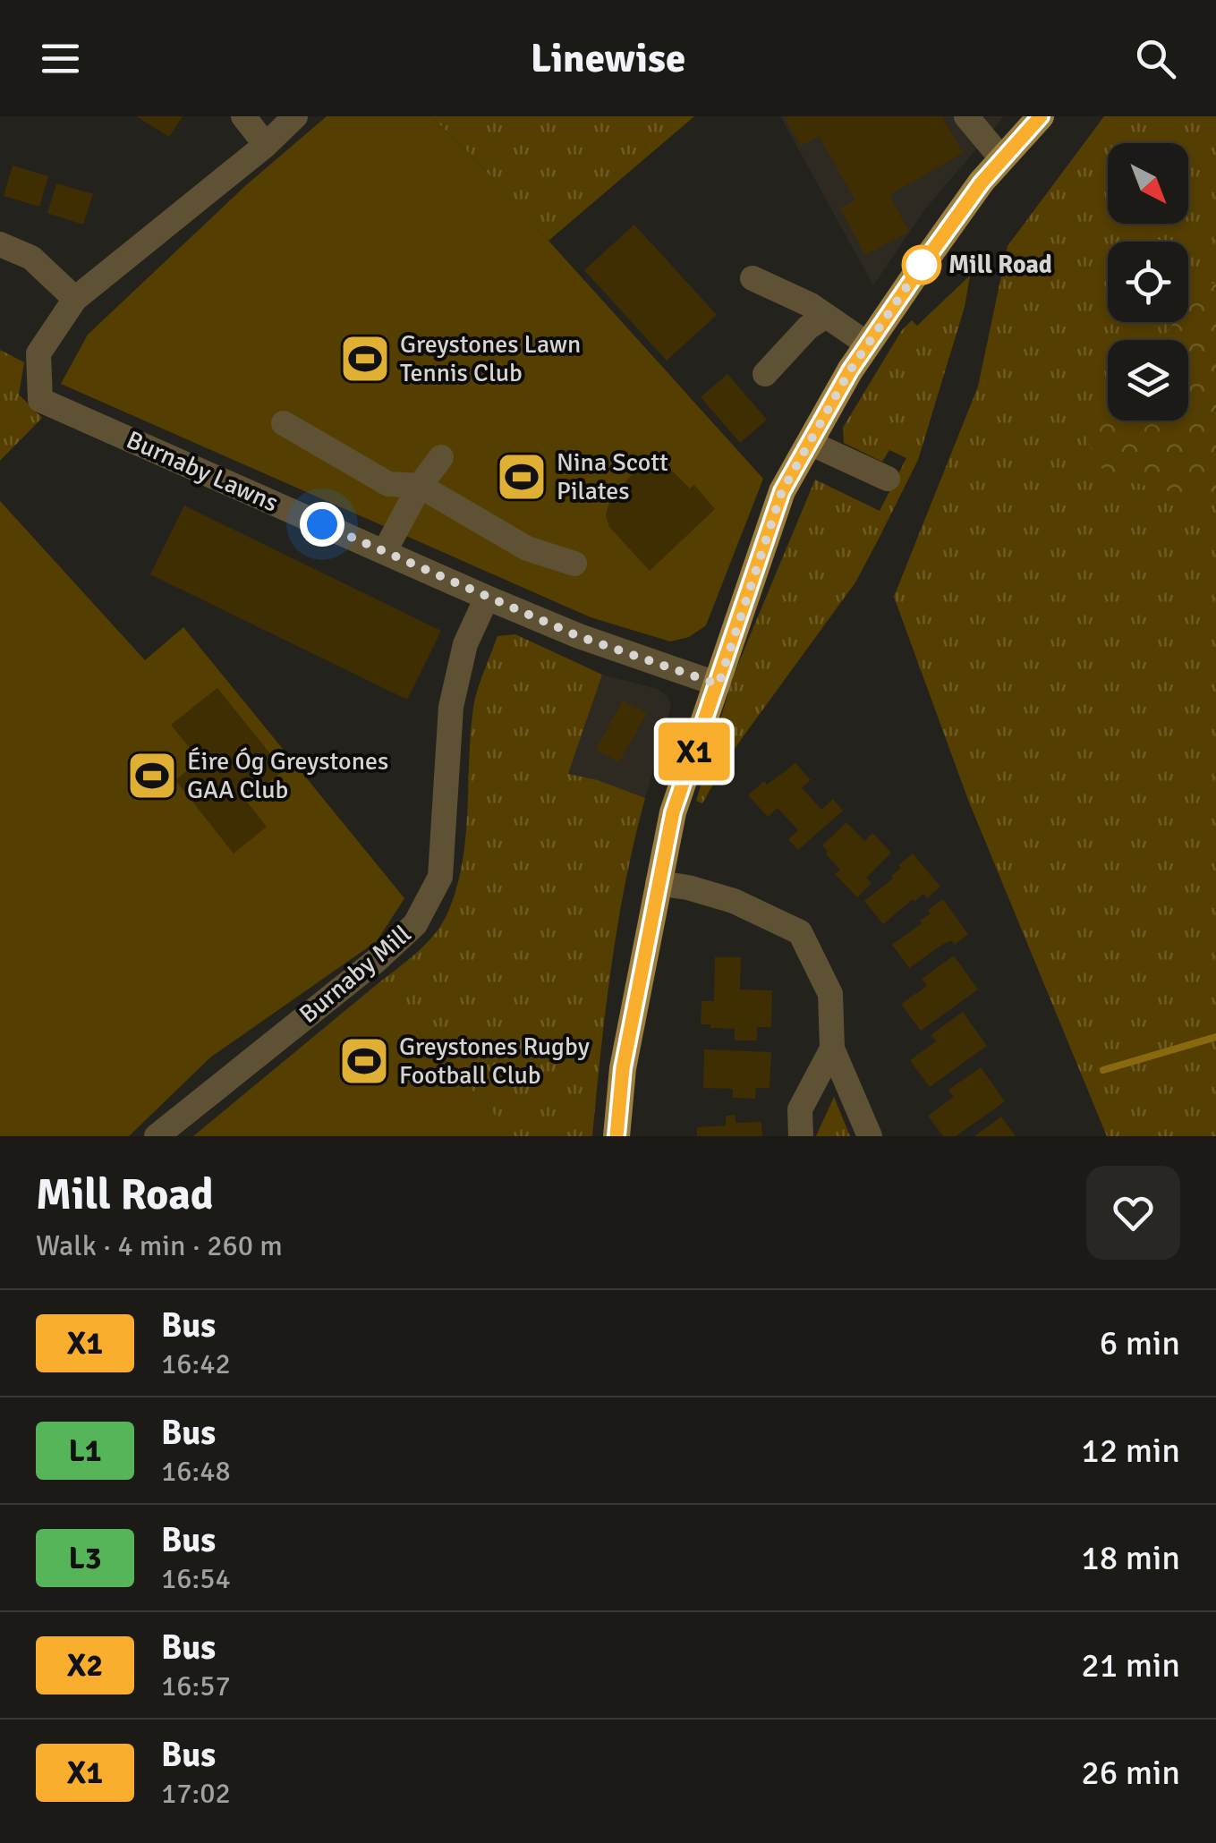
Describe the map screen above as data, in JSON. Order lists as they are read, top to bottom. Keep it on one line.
{"streets":{"street":["Burnaby Lawns","Burnaby Mill"]},"crossings":[["Burnaby Lawns","Burnaby Mill"]],"places":{"other":["Mill Road"],"sports":["Greystones Lawn Tennis Club","Nina Scott Pilates","Éire Óg Greystones GAA Club","Greystones Rugby Football Club"]},"lines":["bus line X1"],"north":"bottom right","page":{"header":"Linewise","on_map":"X1","heading":["Mill Road","Walk · 4 min · 260 m"],"list":[{"mark":"X1","name":"Bus","note":"16:42","value":"6 min"},{"mark":"L1","name":"Bus","note":"16:48","value":"12 min"},{"mark":"L3","name":"Bus","note":"16:54","value":"18 min"},{"mark":"X2","name":"Bus","note":"16:57","value":"21 min"},{"mark":"X1","name":"Bus","note":"17:02","value":"26 min"}]}}
